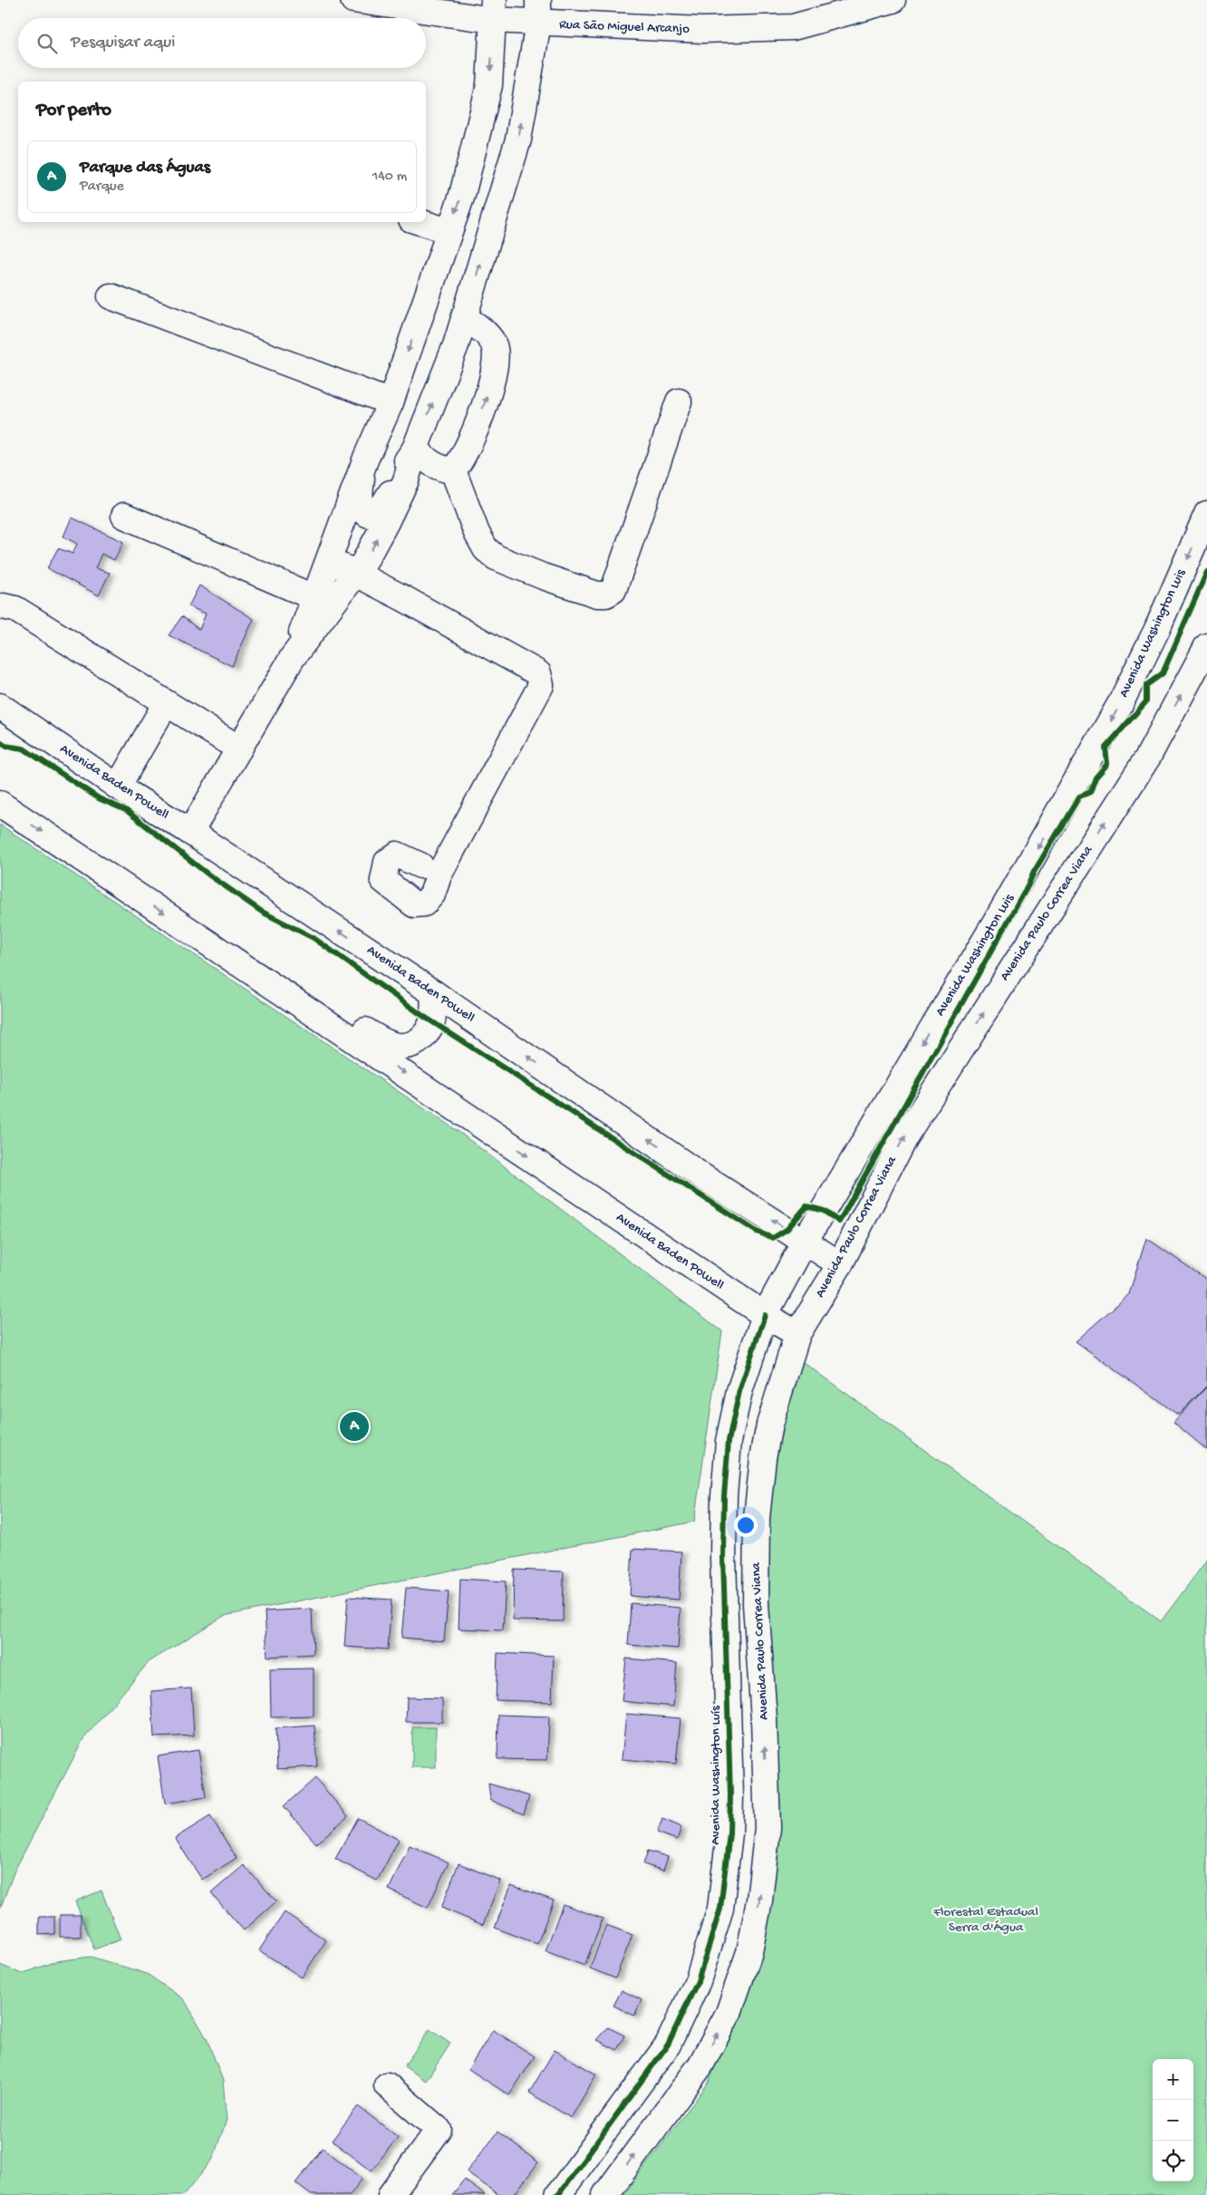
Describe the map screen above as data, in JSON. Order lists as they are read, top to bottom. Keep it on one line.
{"streets":{"street":["Rua São Miguel Arcanjo","Avenida Washington Luis","Avenida Baden Powell","Avenida Paulo Correa Viana","Avenida Washington Luís"]},"crossings":[["Avenida Washington Luis","Avenida Baden Powell"],["Avenida Washington Luis","Avenida Washington Luís"],["Avenida Baden Powell","Avenida Paulo Correa Viana"],["Avenida Baden Powell","Avenida Washington Luís"]],"one_way":["Avenida Washington Luis","Avenida Paulo Correa Viana"],"parks":["Florestal Estadual Serra d'Água"],"page":{"search":"Pesquisar aqui","heading":"Por perto","list":[{"mark":"A","name":"Parque das Águas","note":"Parque","value":"140 m"}],"pins":"A","map_buttons":["+","−"]}}
